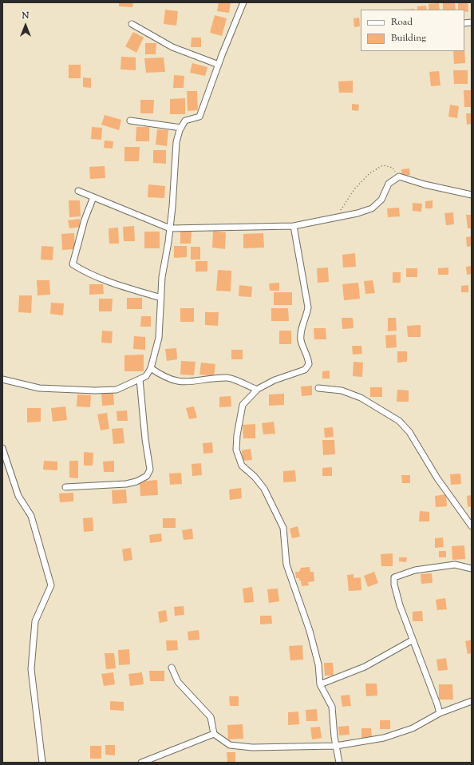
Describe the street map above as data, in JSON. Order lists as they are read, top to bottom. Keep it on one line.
{"legend":["Road","Building"],"north":"top"}
